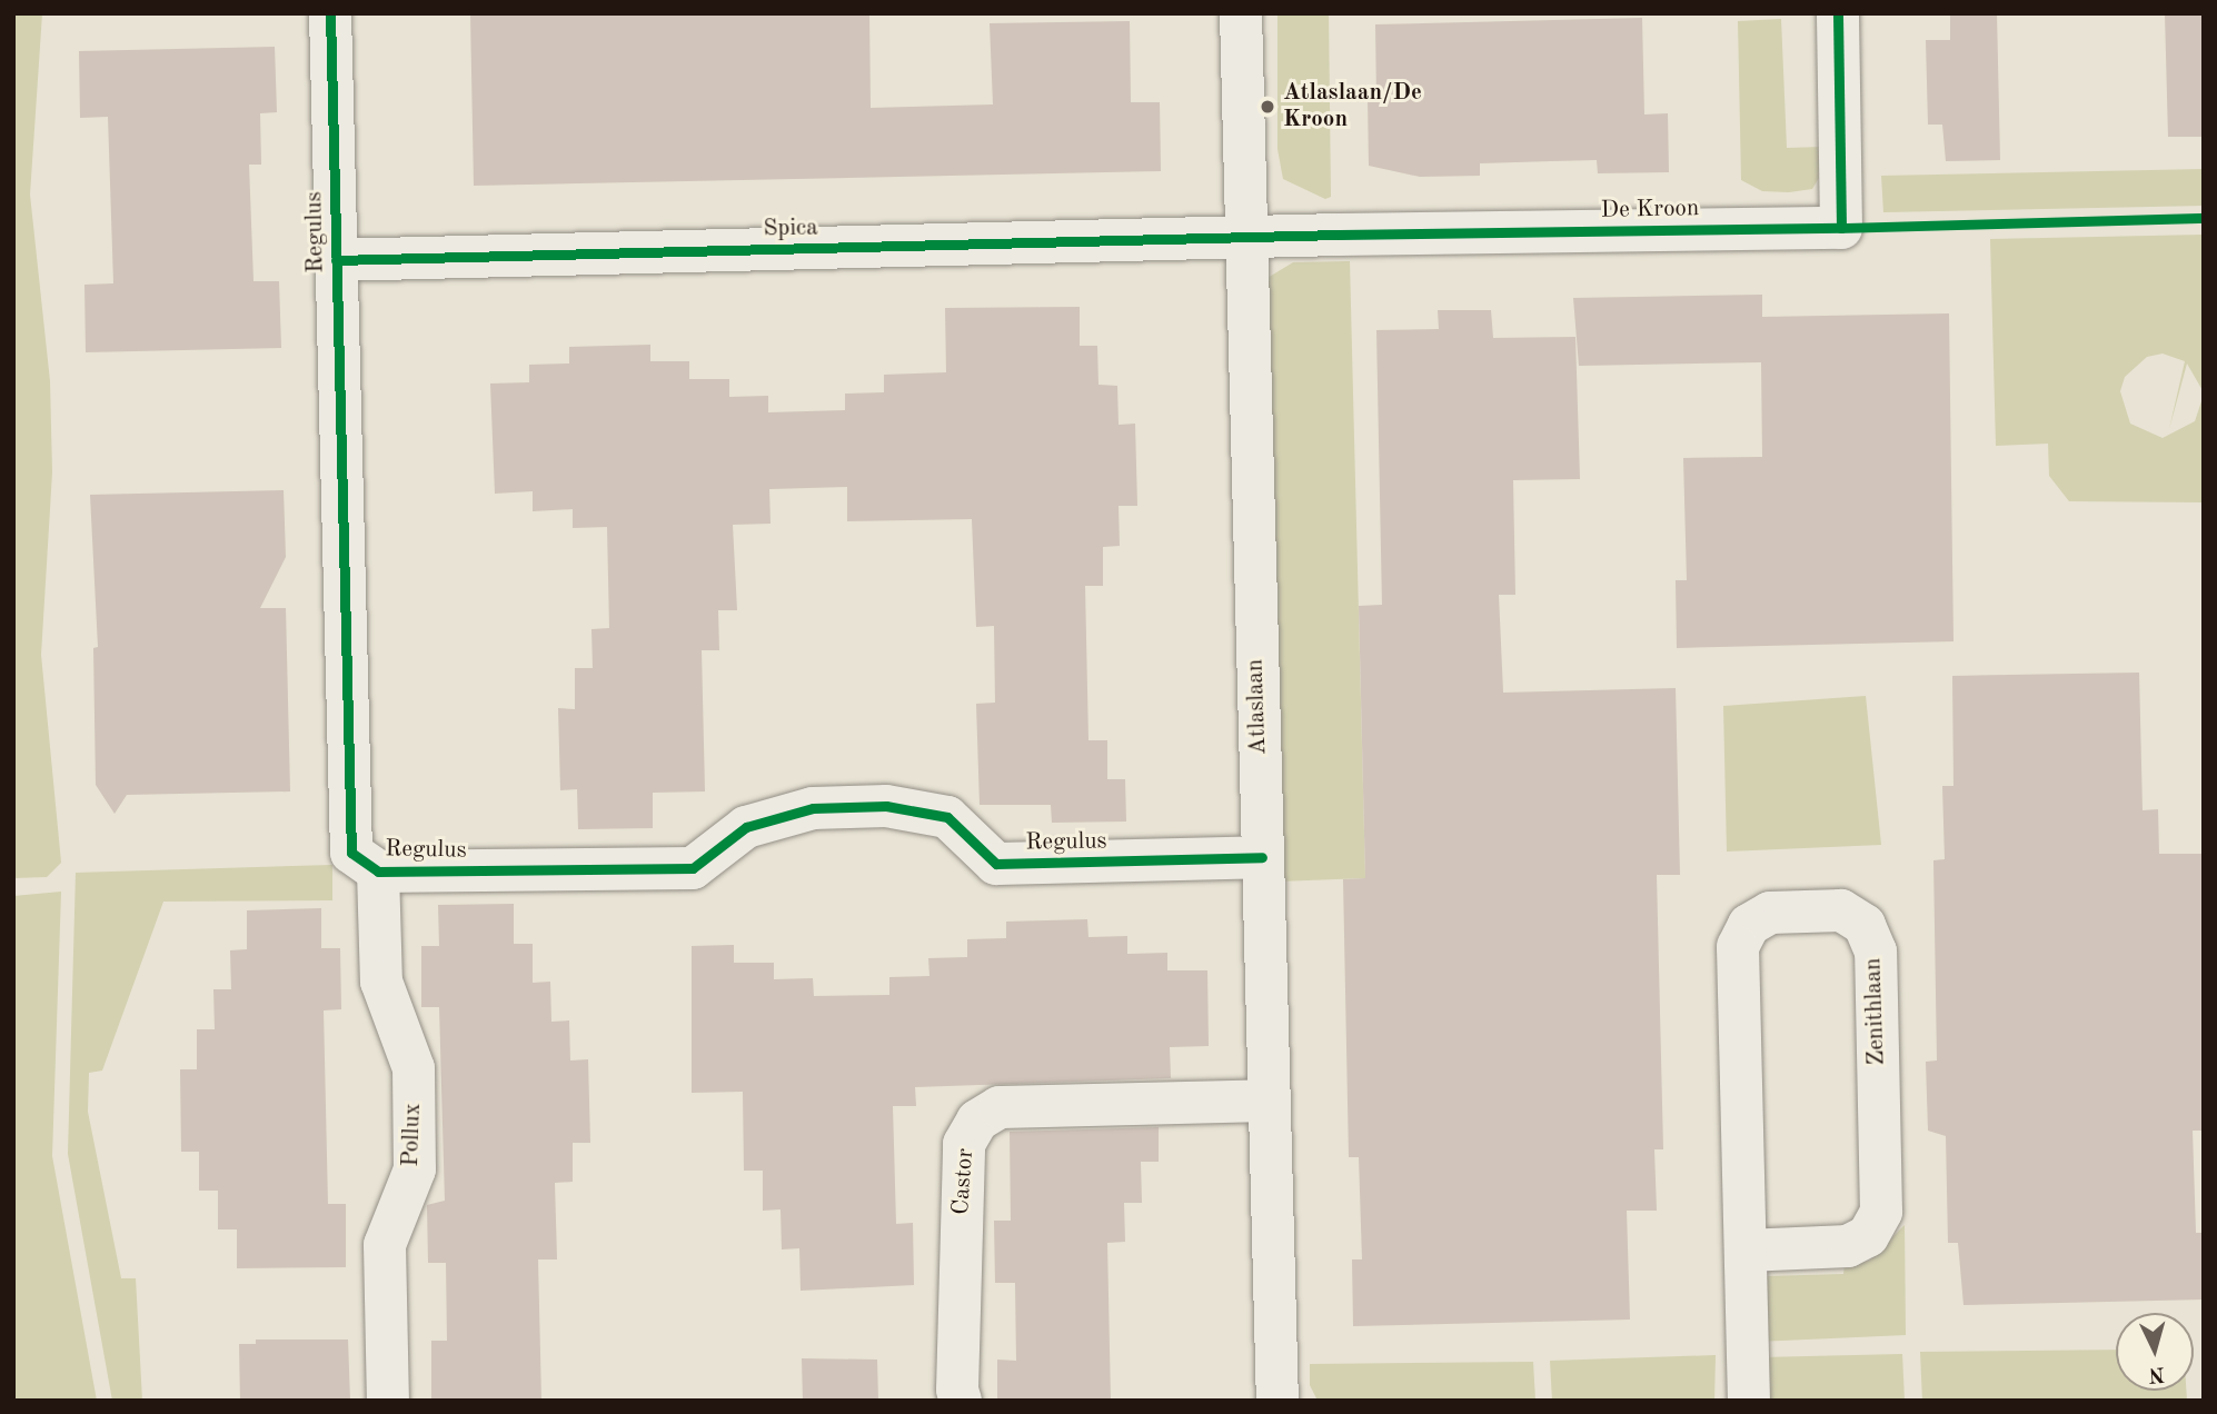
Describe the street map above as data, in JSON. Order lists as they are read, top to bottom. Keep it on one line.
{"streets":{"street":["De Kroon","Spica","Regulus","Atlaslaan","Zenithlaan","Pollux","Castor"]},"crossings":[["De Kroon","Spica"],["De Kroon","Atlaslaan"],["Spica","Regulus"],["Spica","Atlaslaan"],["Regulus","Atlaslaan"],["Regulus","Pollux"],["Atlaslaan","Castor"]],"places":["Atlaslaan/De Kroon"],"north":"bottom"}
